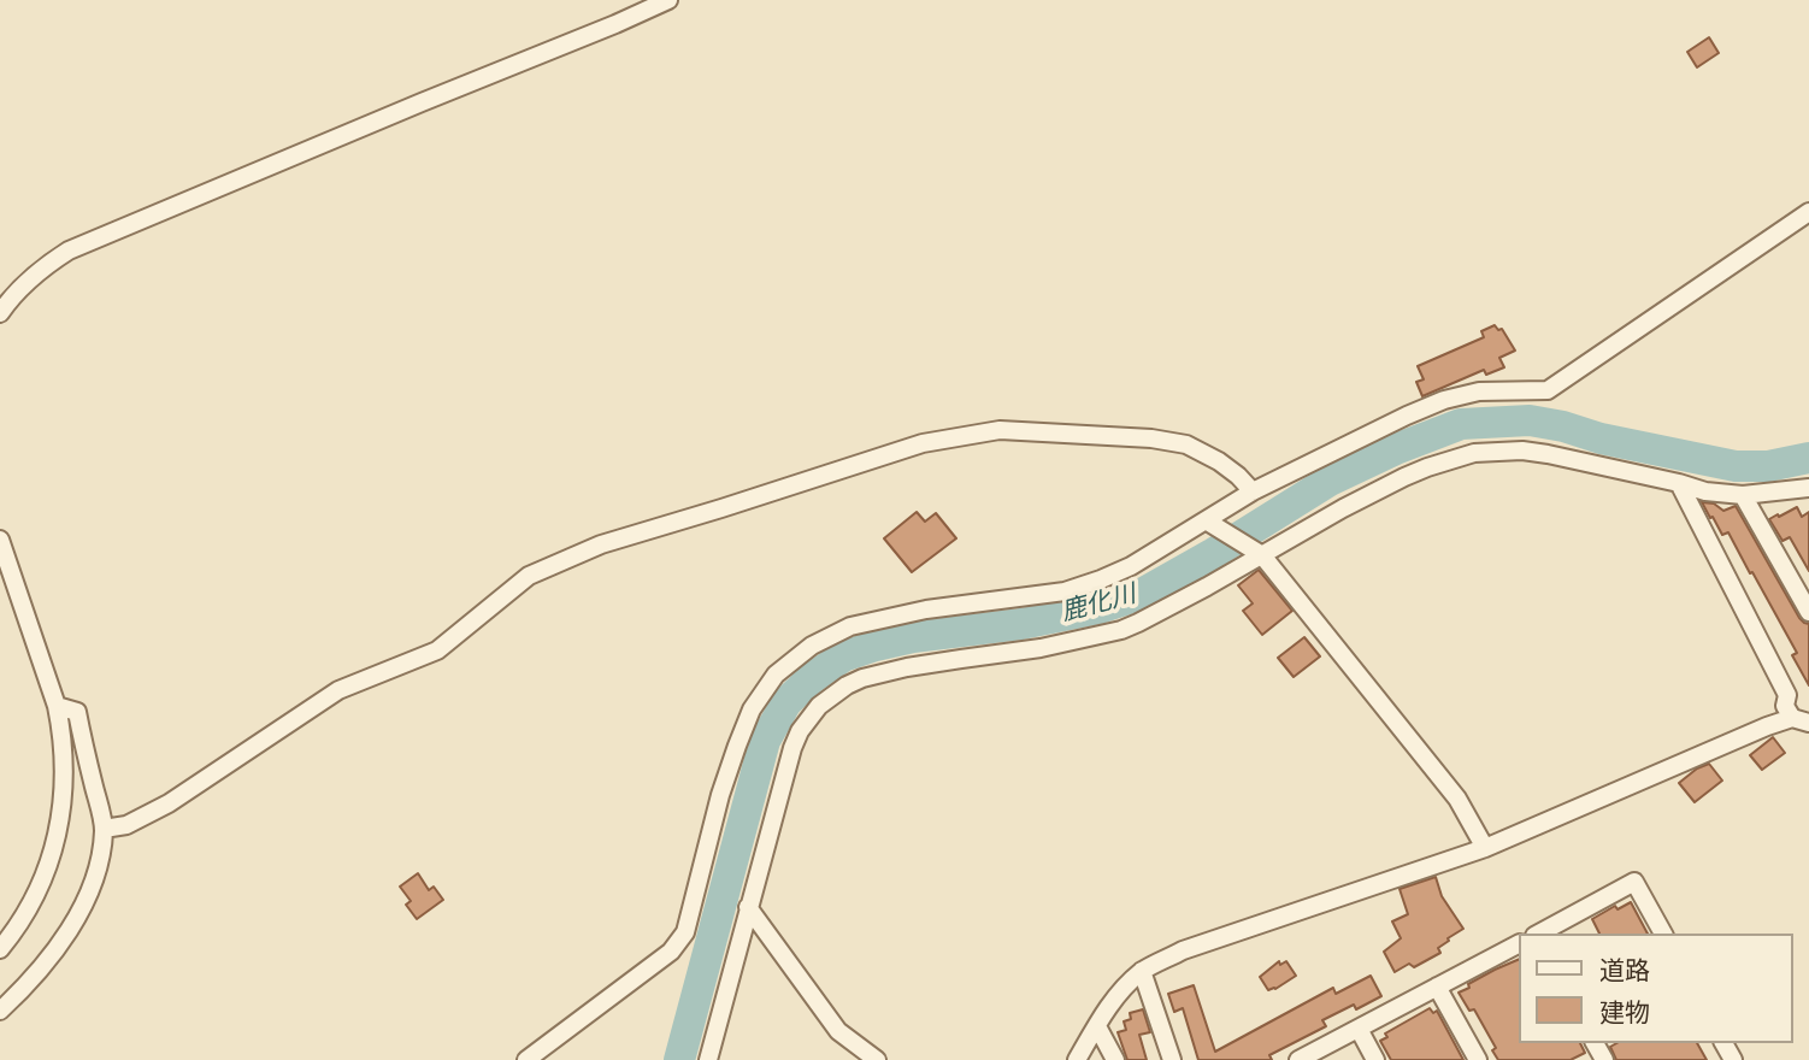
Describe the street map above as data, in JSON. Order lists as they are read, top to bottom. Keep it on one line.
{"water":["鹿化川"],"legend":["道路","建物"]}
